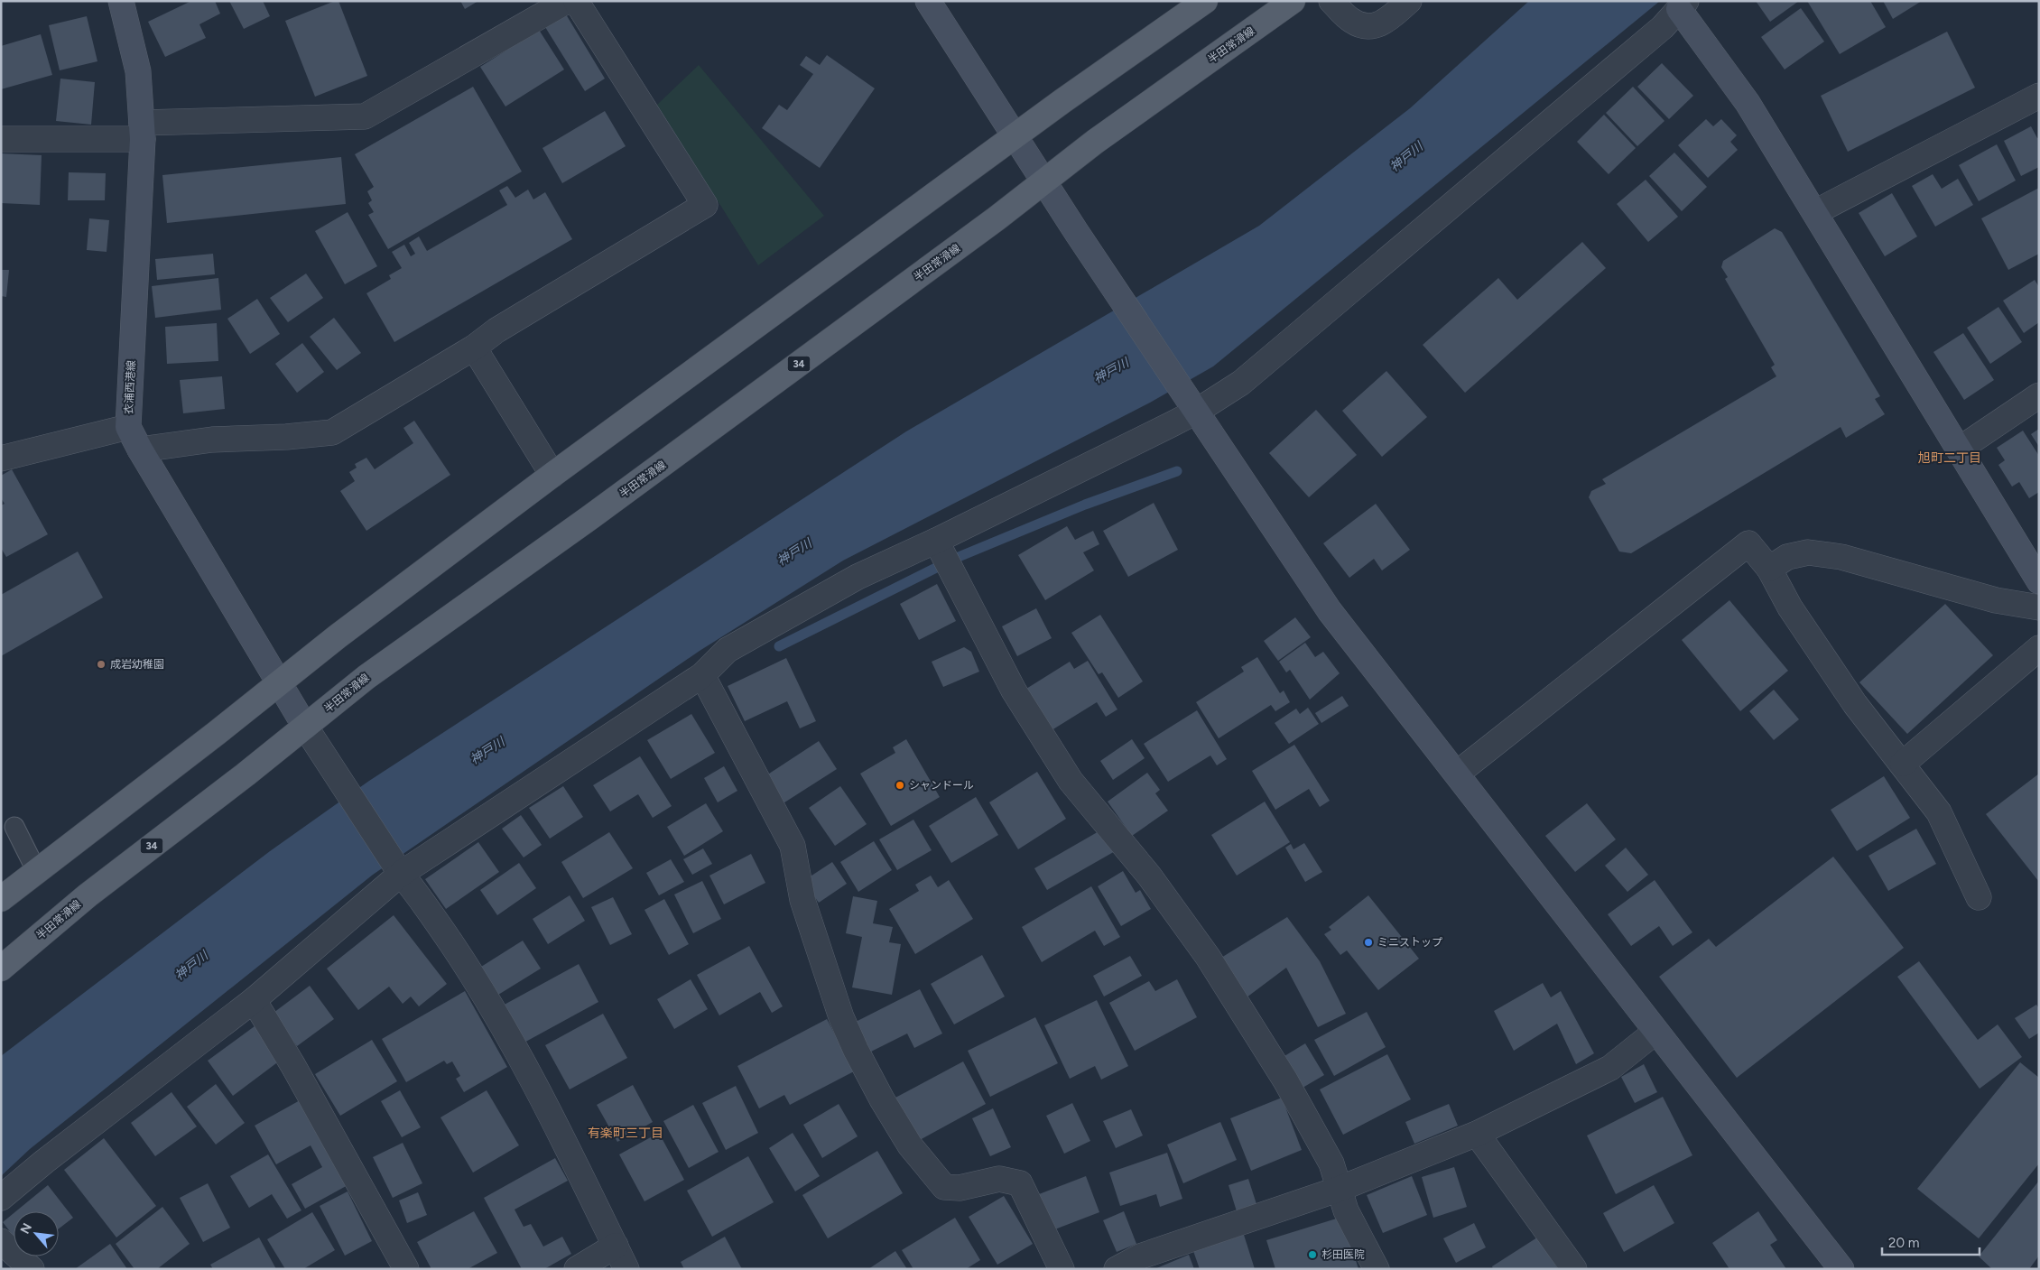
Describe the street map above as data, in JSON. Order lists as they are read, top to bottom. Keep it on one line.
{"streets":{"main road":["半田常滑線","34"],"street":["衣浦西港線"]},"crossings":[["半田常滑線","衣浦西港線"]],"districts":["旭町二丁目","有楽町三丁目"],"water":["神戸川"],"places":["成岩幼稚園","シャンドール","ミニストップ","杉田医院"],"scale_bar":"20 m","north":"top left"}
